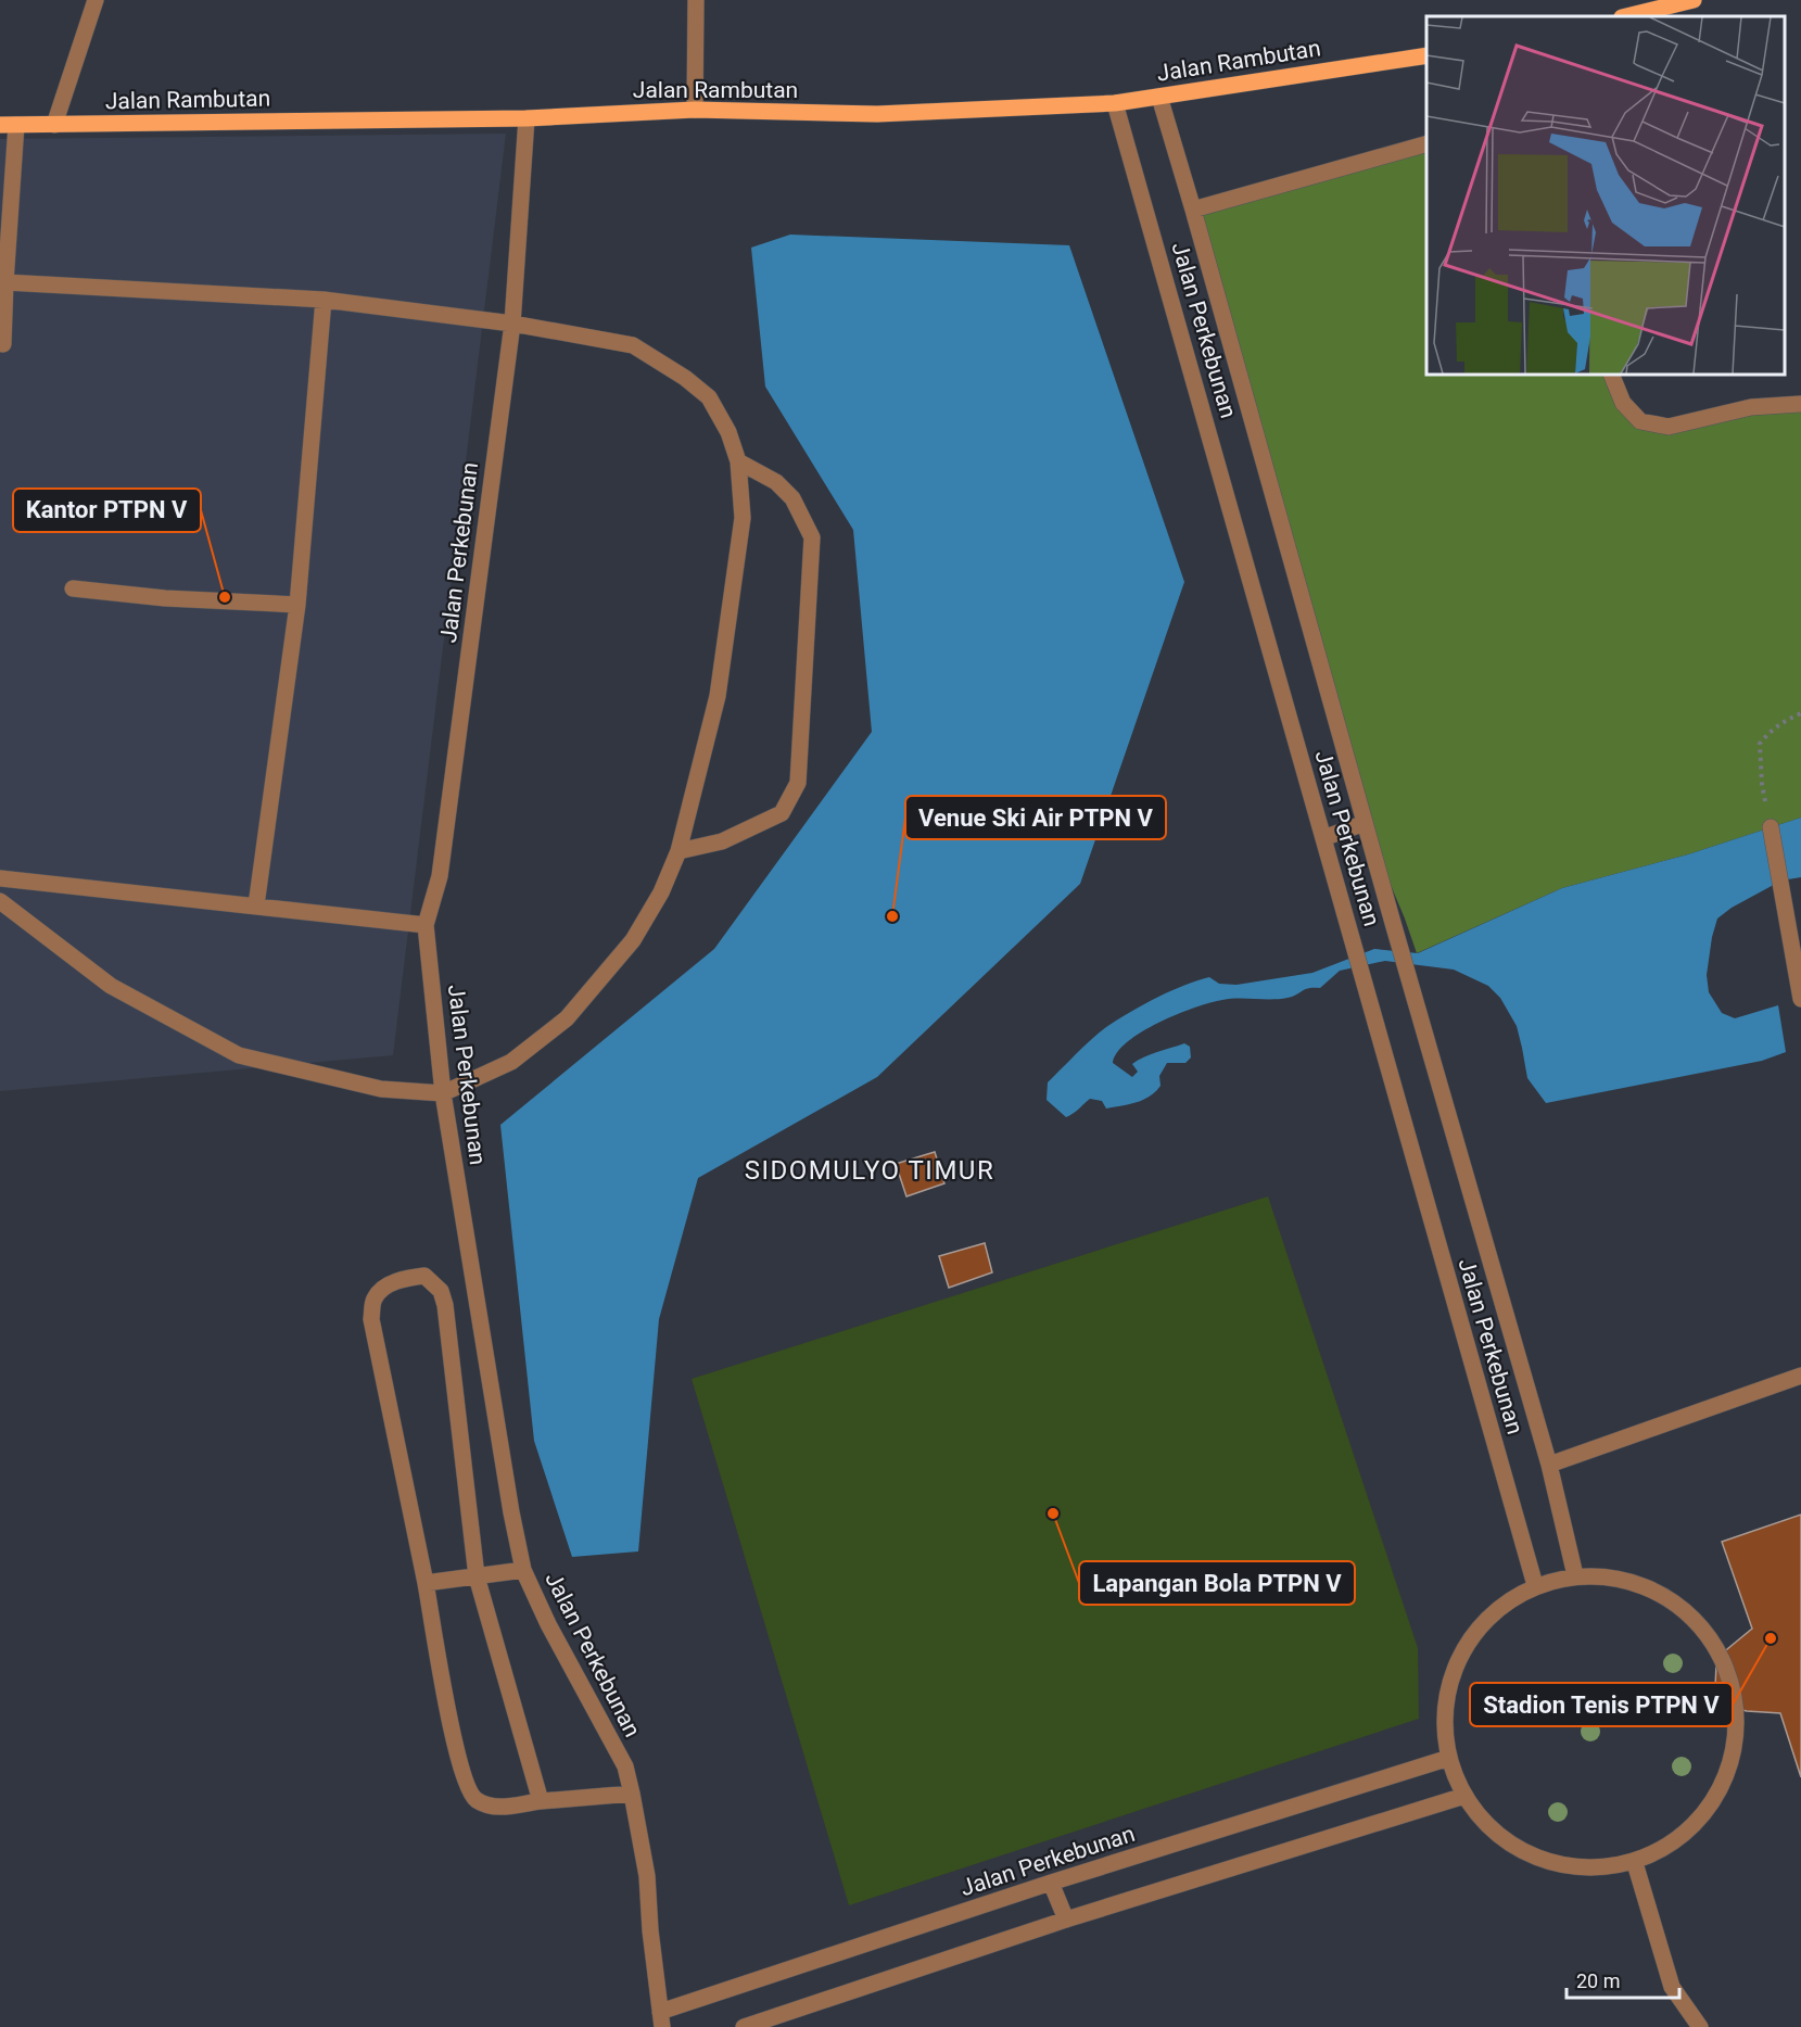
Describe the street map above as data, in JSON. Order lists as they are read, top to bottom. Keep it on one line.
{"streets":{"main road":["Jalan Rambutan"],"street":["Jalan Perkebunan"]},"crossings":[["Jalan Rambutan","Jalan Perkebunan"]],"districts":["SIDOMULYO TIMUR"],"places":["Kantor PTPN V","Venue Ski Air PTPN V","Lapangan Bola PTPN V","Stadion Tenis PTPN V"],"scale_bar":"20 m"}
